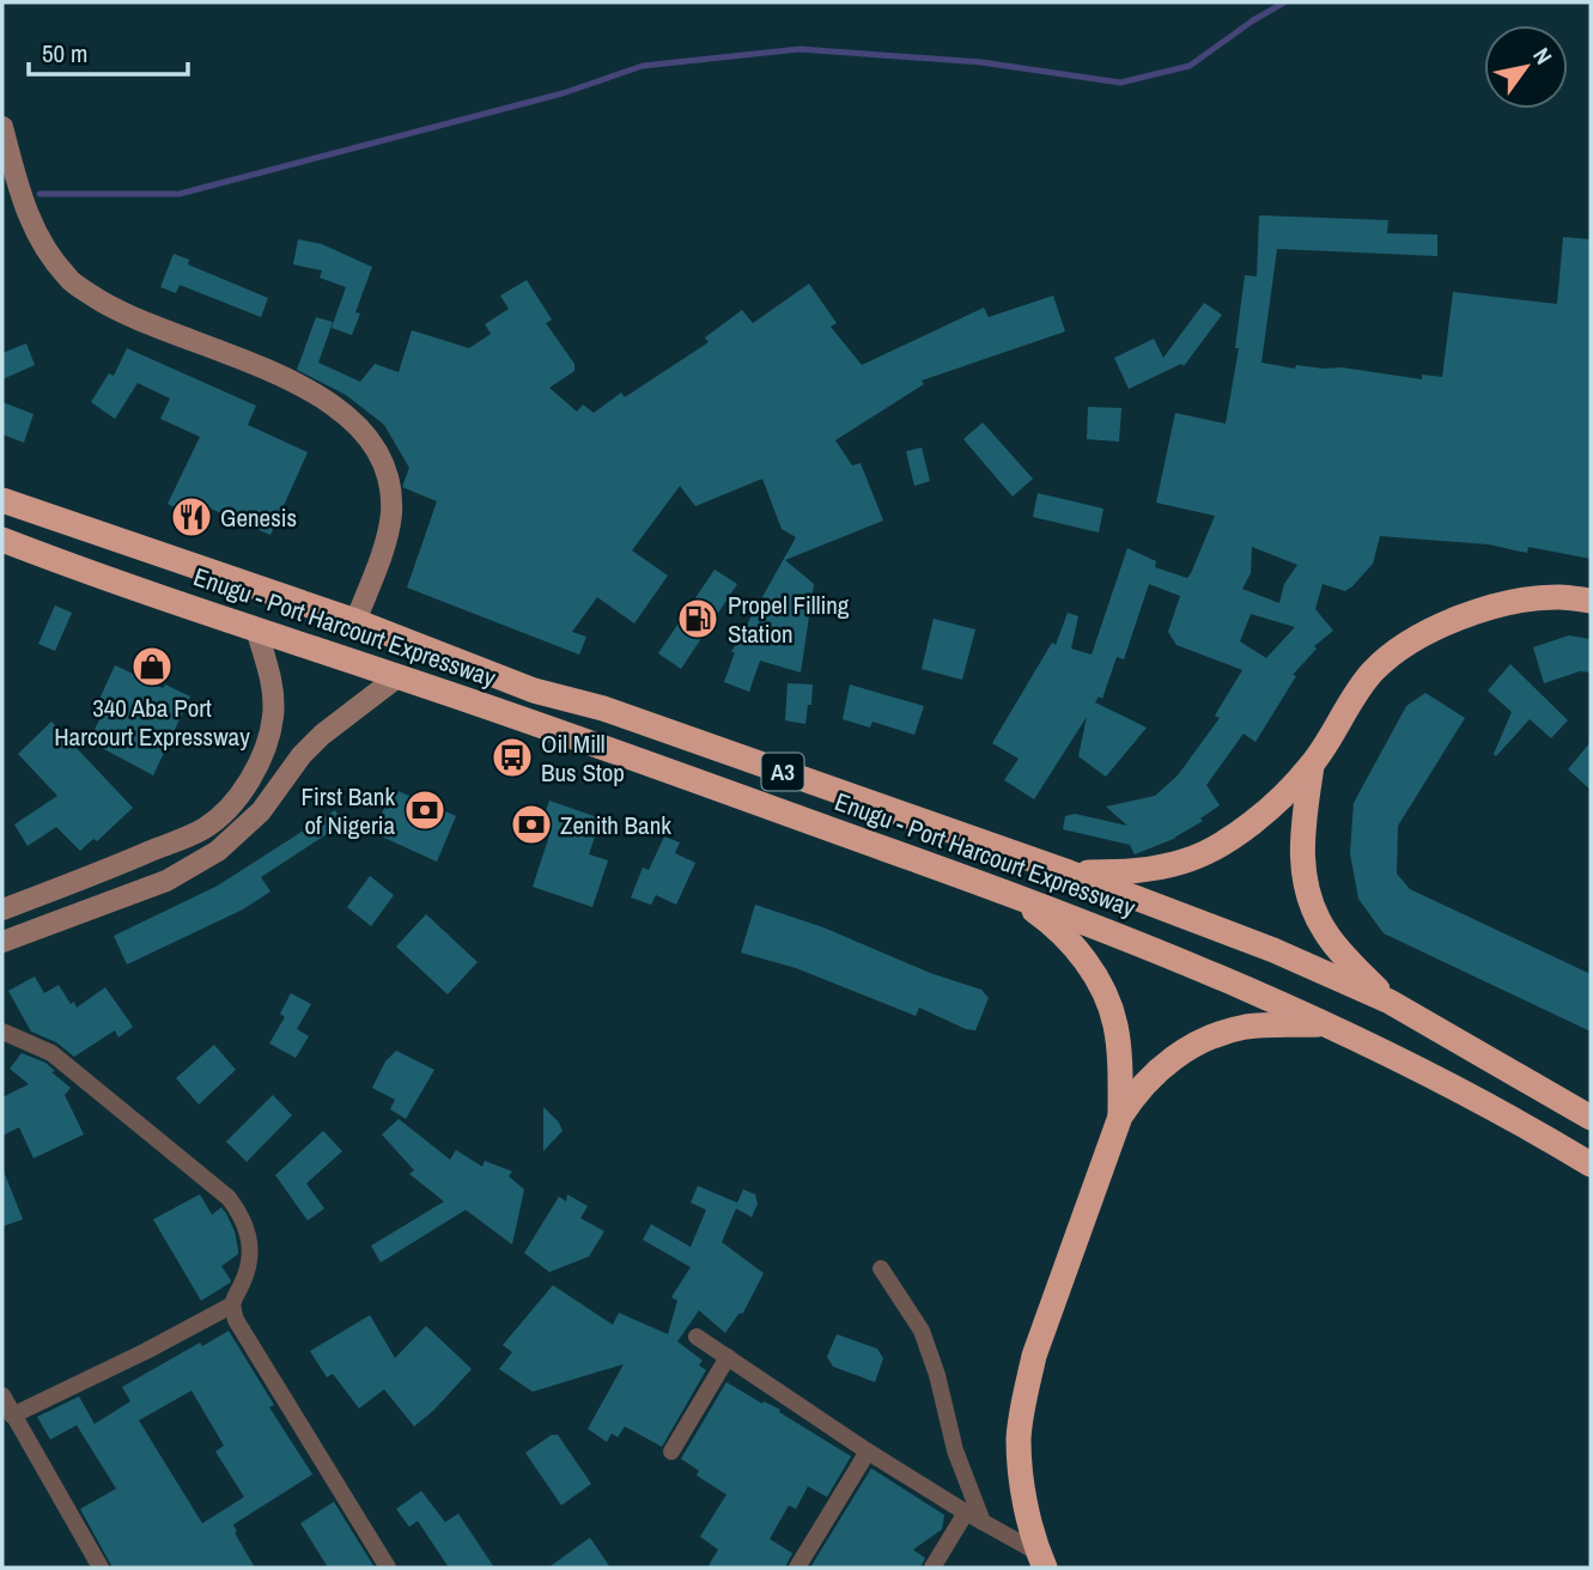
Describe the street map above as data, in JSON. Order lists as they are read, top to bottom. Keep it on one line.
{"streets":{"highway":["Enugu - Port Harcourt Expressway","A3"]},"places":{"restaurant":["Genesis"],"fuel station":["Propel Filling Station"],"shop":["340 Aba Port Harcourt Expressway"],"bus stop":["Oil Mill Bus Stop"],"bank":["First Bank of Nigeria","Zenith Bank"]},"scale_bar":"50 m","north":"top right"}
